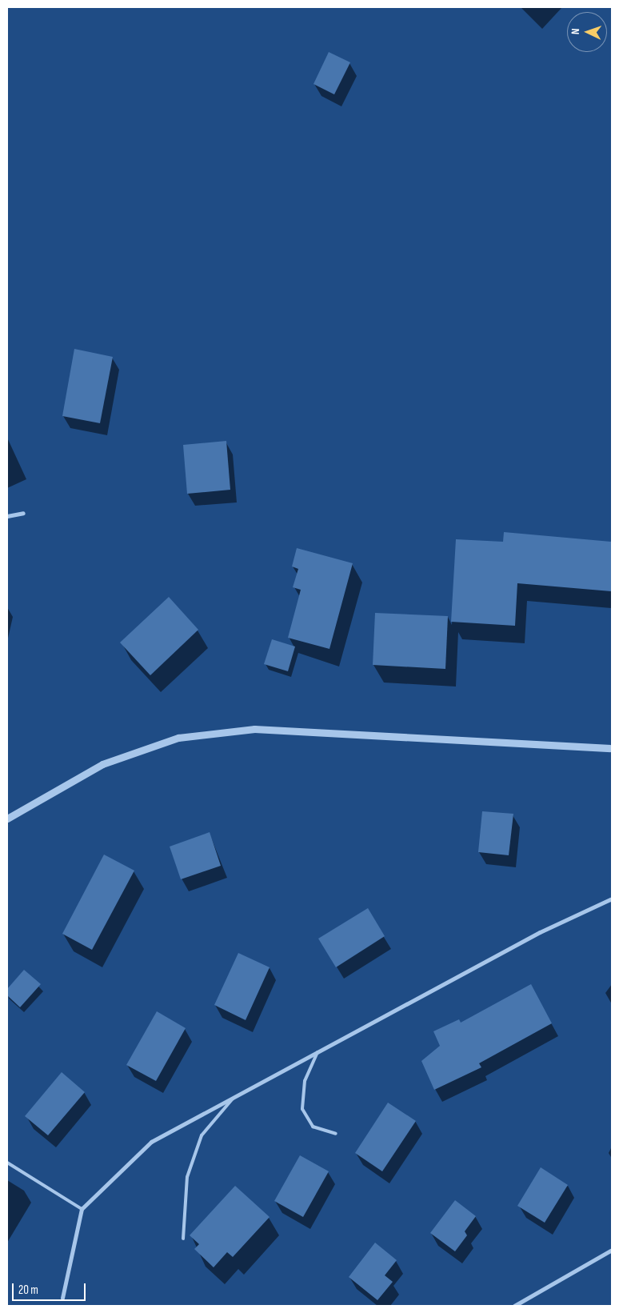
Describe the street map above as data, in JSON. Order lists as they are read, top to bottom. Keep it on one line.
{"scale_bar":"20 m","north":"left"}
